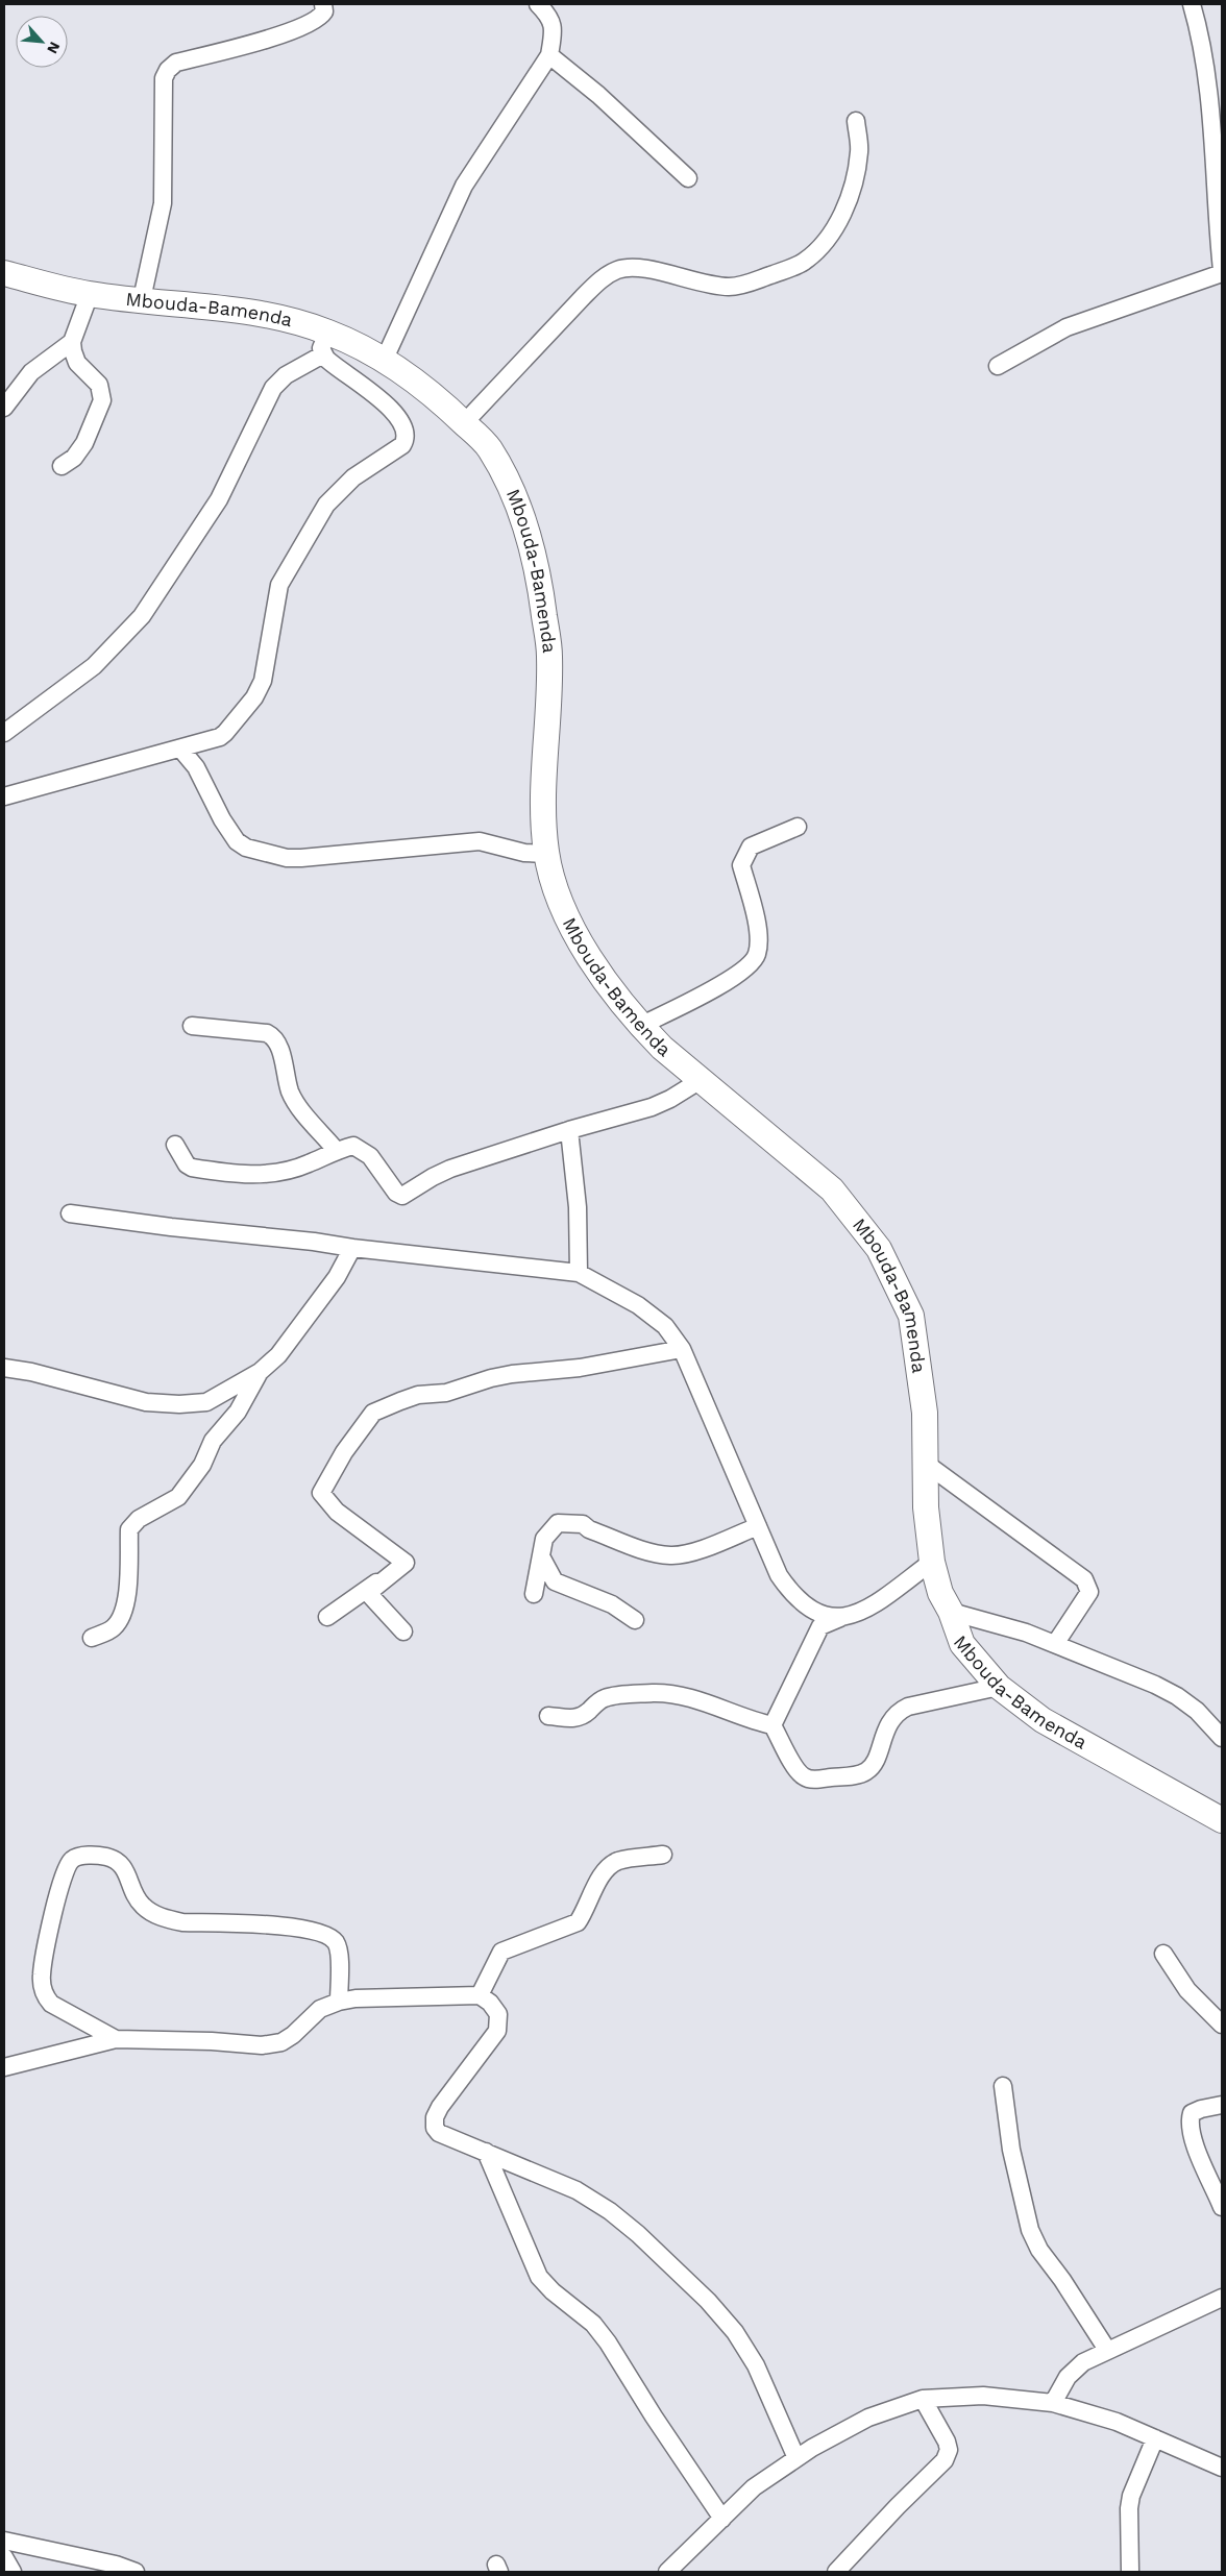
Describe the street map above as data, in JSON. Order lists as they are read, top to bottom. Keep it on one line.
{"streets":{"highway":["Mbouda-Bamenda"]},"north":"bottom right"}
